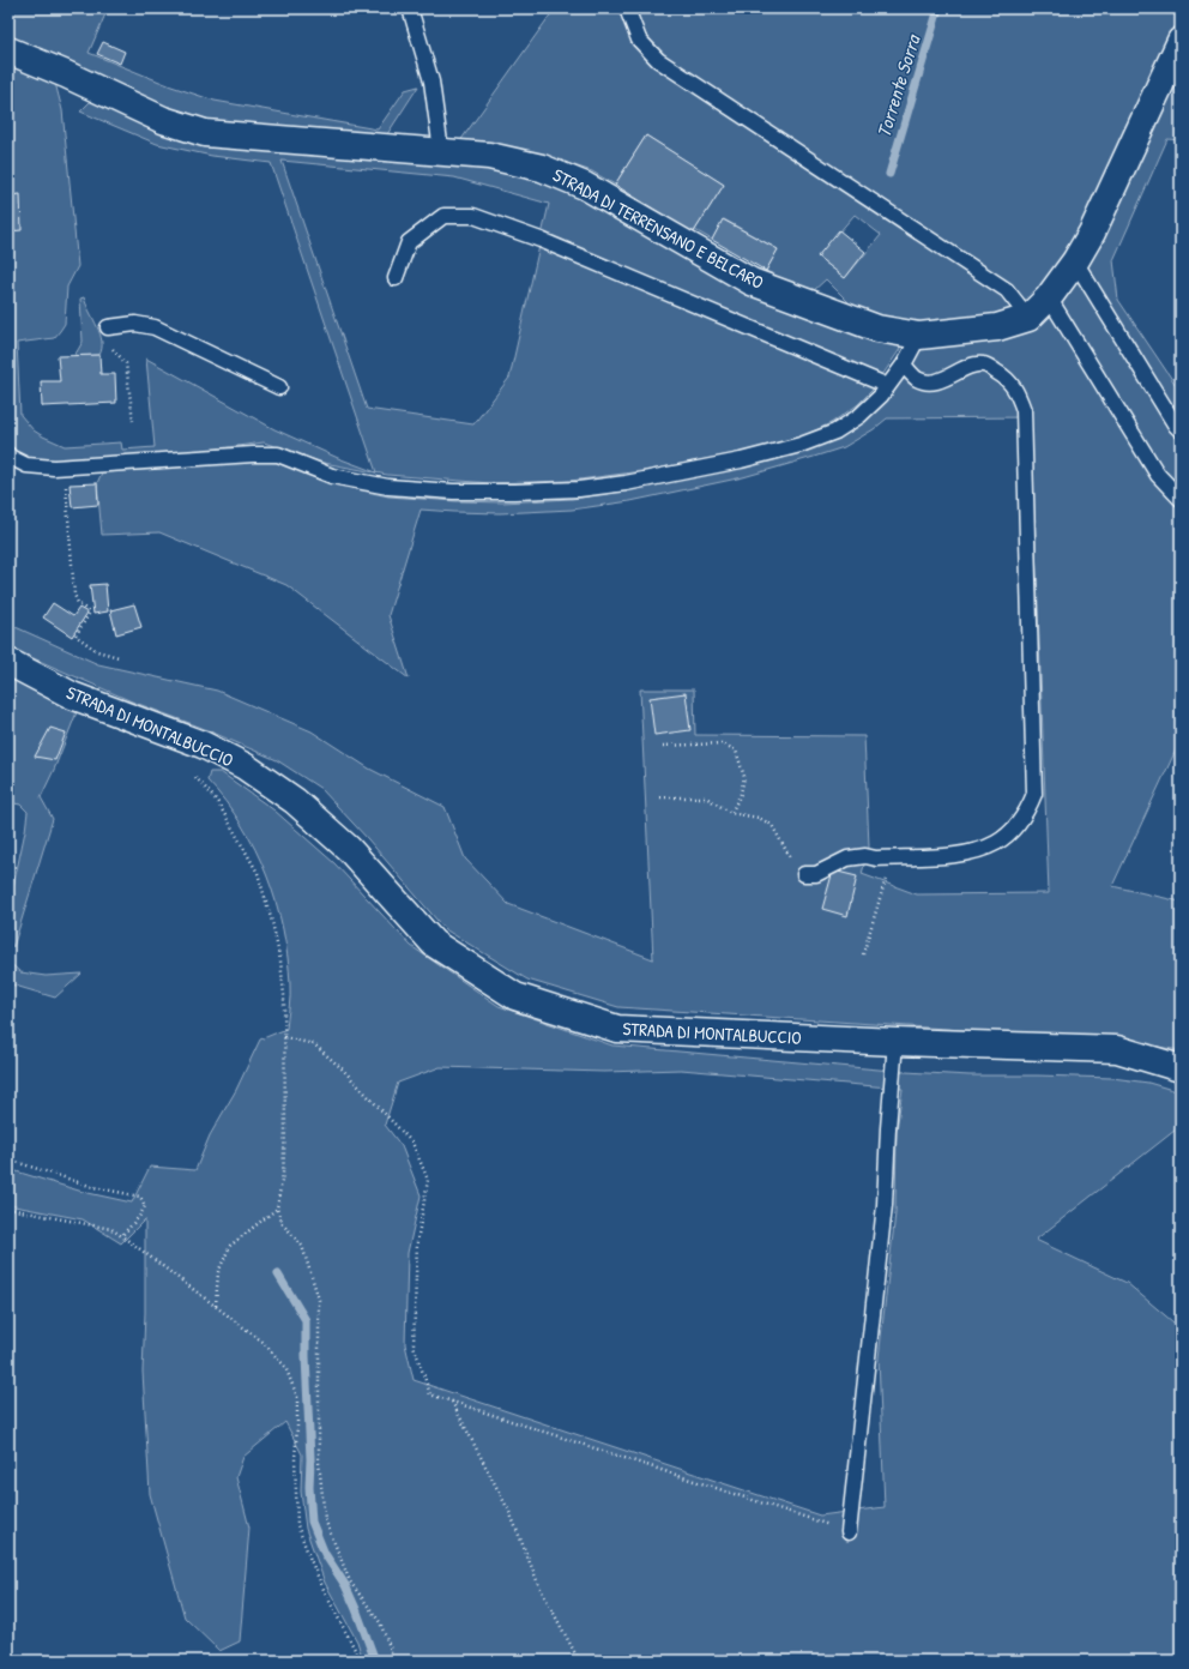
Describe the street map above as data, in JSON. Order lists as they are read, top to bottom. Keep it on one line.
{"streets":{"street":["STRADA DI TERRENSANO E BELCARO","STRADA DI MONTALBUCCIO"]},"water":["Torrente Sorra"]}
